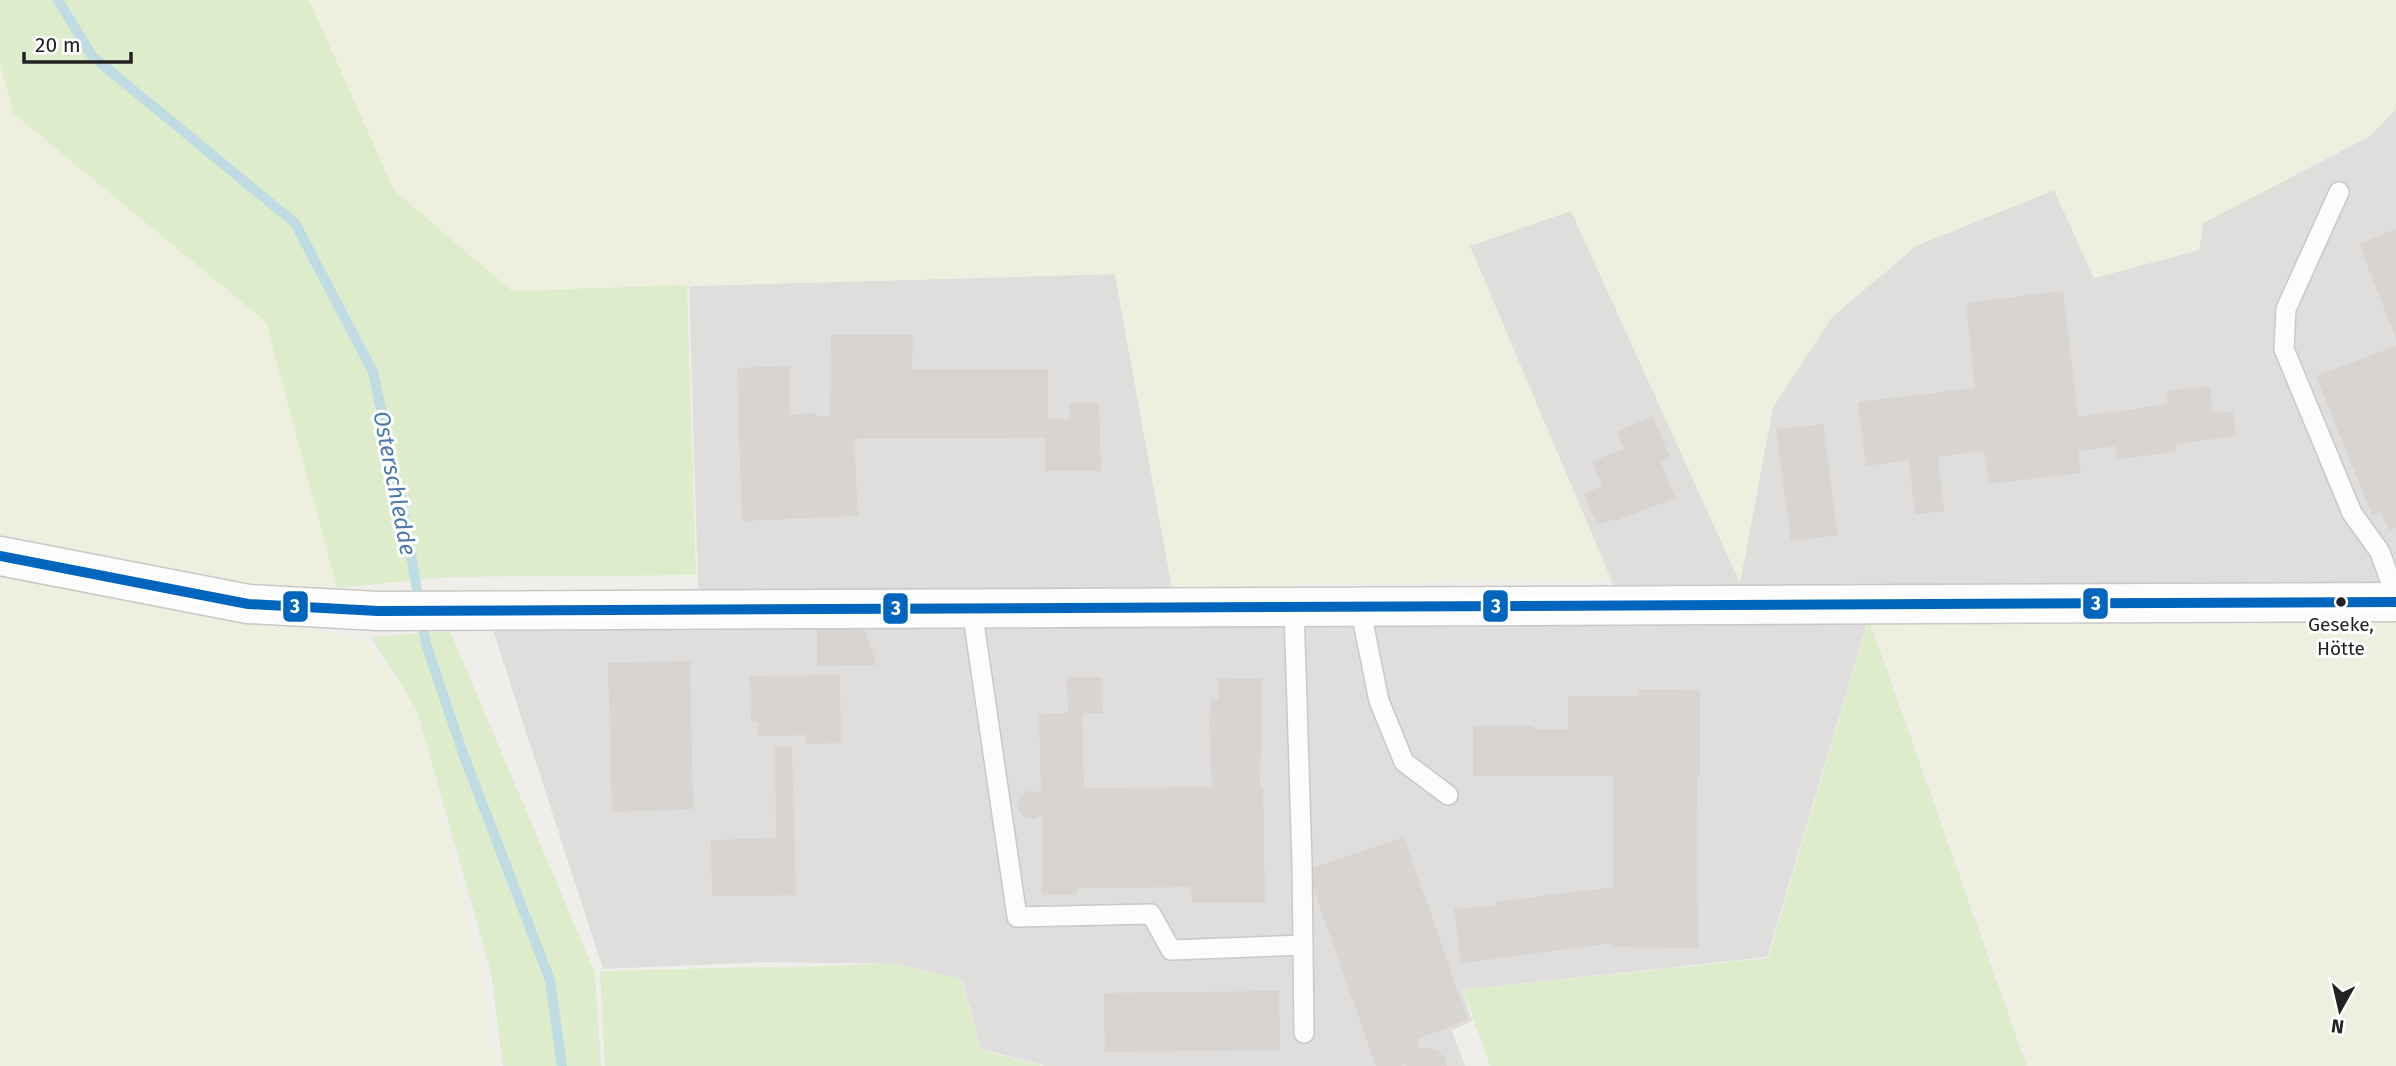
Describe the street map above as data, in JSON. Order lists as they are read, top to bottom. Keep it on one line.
{"water":["Osterschledde"],"places":["Geseke, Hötte"],"lines":["transit line 3"],"scale_bar":"20 m","north":"bottom"}
